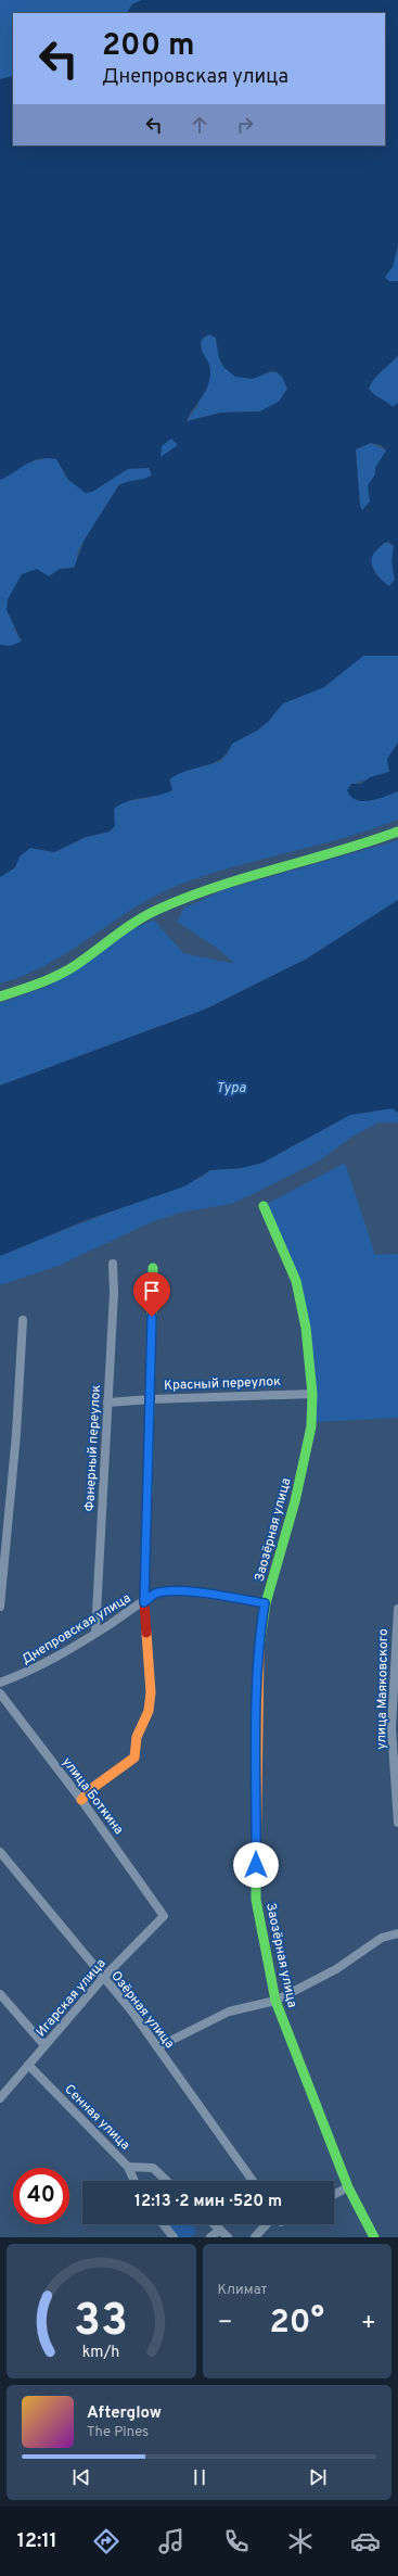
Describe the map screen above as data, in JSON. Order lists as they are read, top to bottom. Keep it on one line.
{"streets":{"street":["Красный переулок","Фанерный переулок","Заозёрная улица","Днепровская улица","улица Маяковского","улица Боткина","Игарская улица","Озёрная улица","Сенная улица"]},"crossings":[["Красный переулок","Фанерный переулок"],["Красный переулок","Заозёрная улица"],["Фанерный переулок","Днепровская улица"],["Заозёрная улица","Днепровская улица"],["улица Боткина","Игарская улица"],["Игарская улица","Озёрная улица"],["Игарская улица","Сенная улица"]],"water":["Тура"],"page":{"turn":["200 m","Днепровская улица"],"limit":"40","trip":"12:13 · 2 мин · 520 m","tile":"Климат","heat":["−","20°","+"],"song":["Afterglow","The Pines"],"tabs":"12:11","gauge":["33","km/h"]}}
